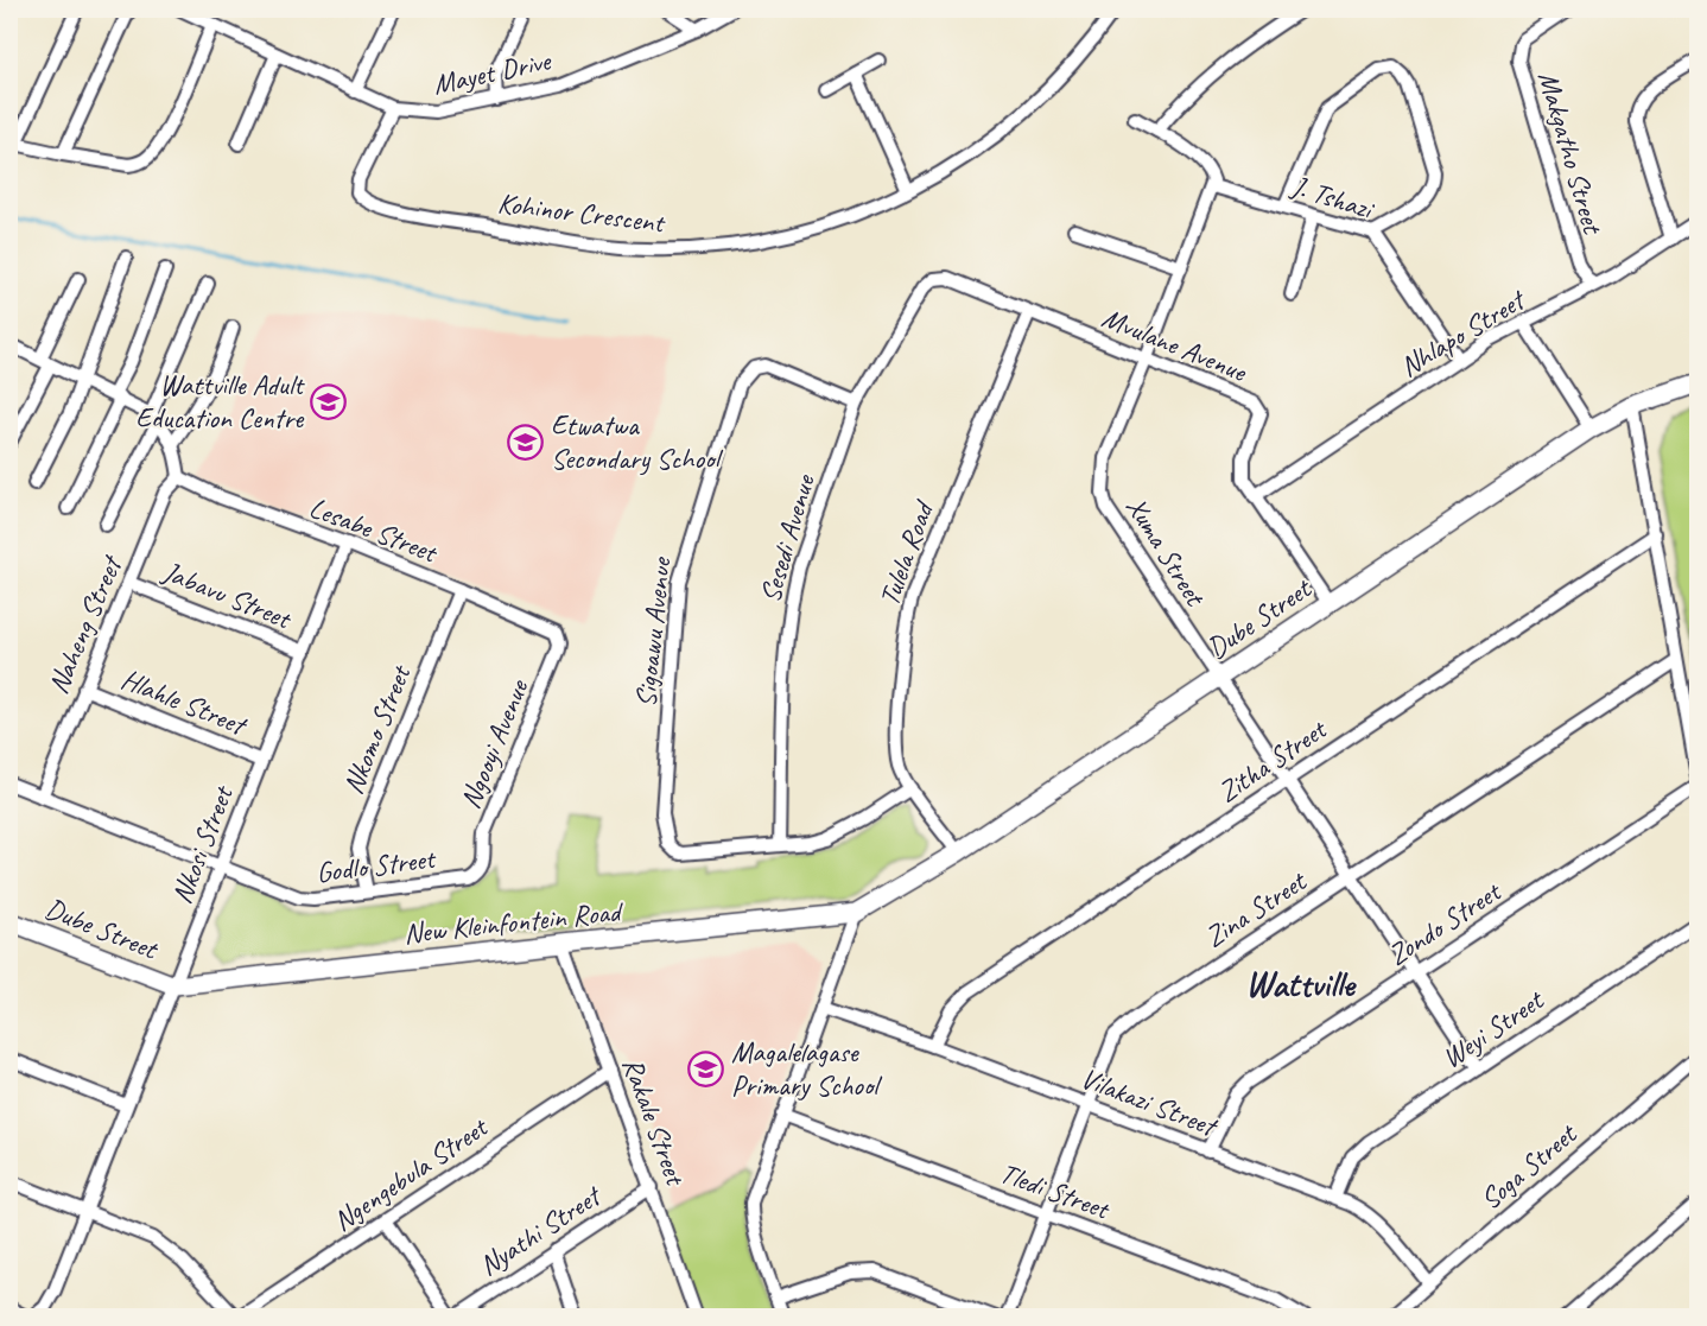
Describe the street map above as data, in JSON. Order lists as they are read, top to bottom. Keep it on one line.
{"streets":{"street":["Mayet Drive","Makgatho Street","J. Tshazi","Kohinor Crescent","Nhlapo Street","Mvulane Avenue","Lesabe Street","Sesedi Avenue","Xuma Street","Tulela Road","Jabavu Street","Dube Street","Naheng Street","Sigoawu Avenue","Hlahle Street","Nkomo Street","Ngooyi Avenue","Zitha Street","Nkosi Street","Godlo Street","Zina Street","New Kleinfontein Road","Zondo Street","Weyi Street","Vilakazi Street","Rakale Street","Soga Street","Ngengebula Street","Tledi Street","Nyathi Street"]},"crossings":[["Mayet Drive","Kohinor Crescent"],["Makgatho Street","Nhlapo Street"],["J. Tshazi","Nhlapo Street"],["J. Tshazi","Xuma Street"],["Nhlapo Street","Mvulane Avenue"],["Mvulane Avenue","Sesedi Avenue"],["Mvulane Avenue","Xuma Street"],["Mvulane Avenue","Tulela Road"],["Mvulane Avenue","Dube Street"],["Lesabe Street","Naheng Street"],["Lesabe Street","Nkomo Street"],["Lesabe Street","Ngooyi Avenue"],["Lesabe Street","Nkosi Street"],["Sesedi Avenue","Sigoawu Avenue"],["Xuma Street","Dube Street"],["Xuma Street","Zitha Street"],["Xuma Street","Zina Street"],["Xuma Street","Zondo Street"],["Xuma Street","Weyi Street"],["Tulela Road","Dube Street"],["Jabavu Street","Naheng Street"],["Jabavu Street","Nkosi Street"],["Dube Street","Nkosi Street"],["Dube Street","New Kleinfontein Road"],["Naheng Street","Hlahle Street"],["Naheng Street","Godlo Street"],["Hlahle Street","Nkosi Street"],["Nkomo Street","Godlo Street"],["Ngooyi Avenue","Godlo Street"],["Zitha Street","Vilakazi Street"],["Nkosi Street","Godlo Street"],["Nkosi Street","New Kleinfontein Road"],["Zina Street","Vilakazi Street"],["Zina Street","Tledi Street"],["New Kleinfontein Road","Rakale Street"],["Zondo Street","Vilakazi Street"],["Weyi Street","Vilakazi Street"],["Vilakazi Street","Soga Street"],["Rakale Street","Ngengebula Street"],["Rakale Street","Nyathi Street"]],"districts":["Wattville"],"places":{"school or university":["Wattville Adult Education Centre","Etwatwa Secondary School","Magalelagase Primary School"]}}
